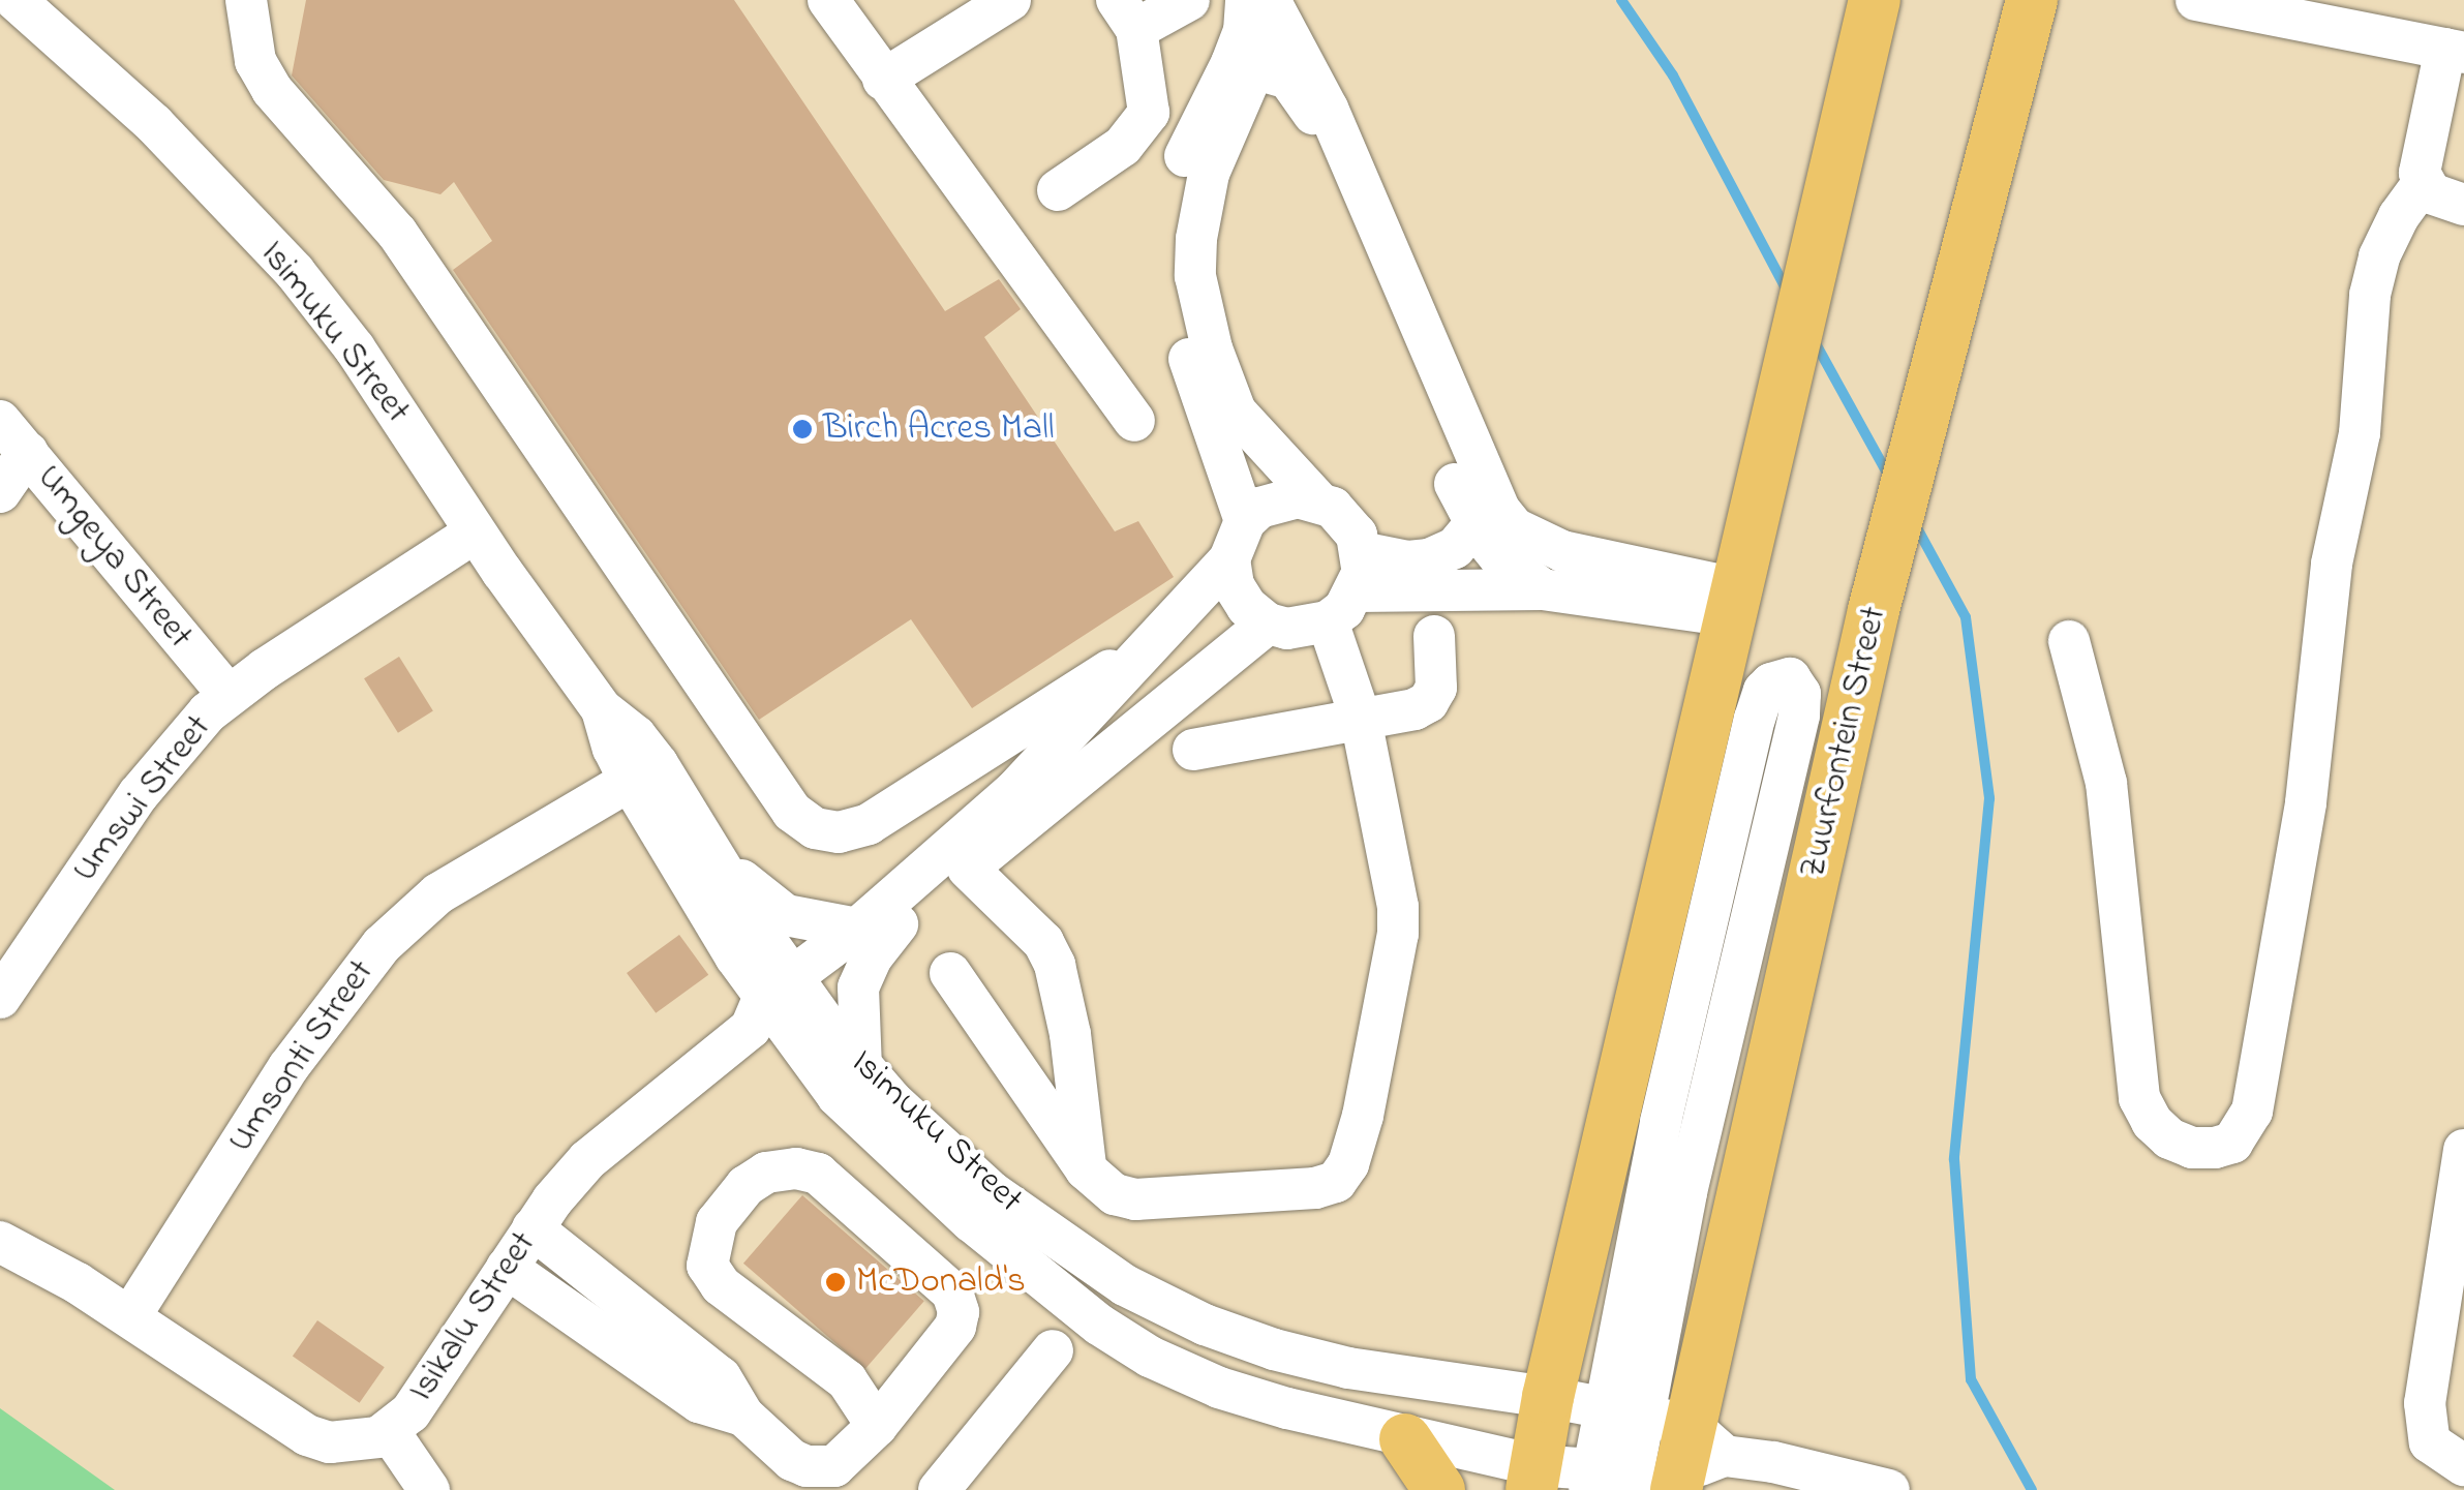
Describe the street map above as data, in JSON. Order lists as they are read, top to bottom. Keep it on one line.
{"streets":{"main road":["Zuurfontein Street"],"street":["Isimuku Street","Umgeya Street","Umswi Street","Umsonti Street","Isikalu Street"]},"crossings":[["Isimuku Street","Zuurfontein Street"],["Isimuku Street","Umswi Street"],["Isimuku Street","Umsonti Street"],["Isimuku Street","Isikalu Street"],["Umgeya Street","Umswi Street"],["Umsonti Street","Isikalu Street"]],"places":["Birch Acres Mall","McDonald's"]}
